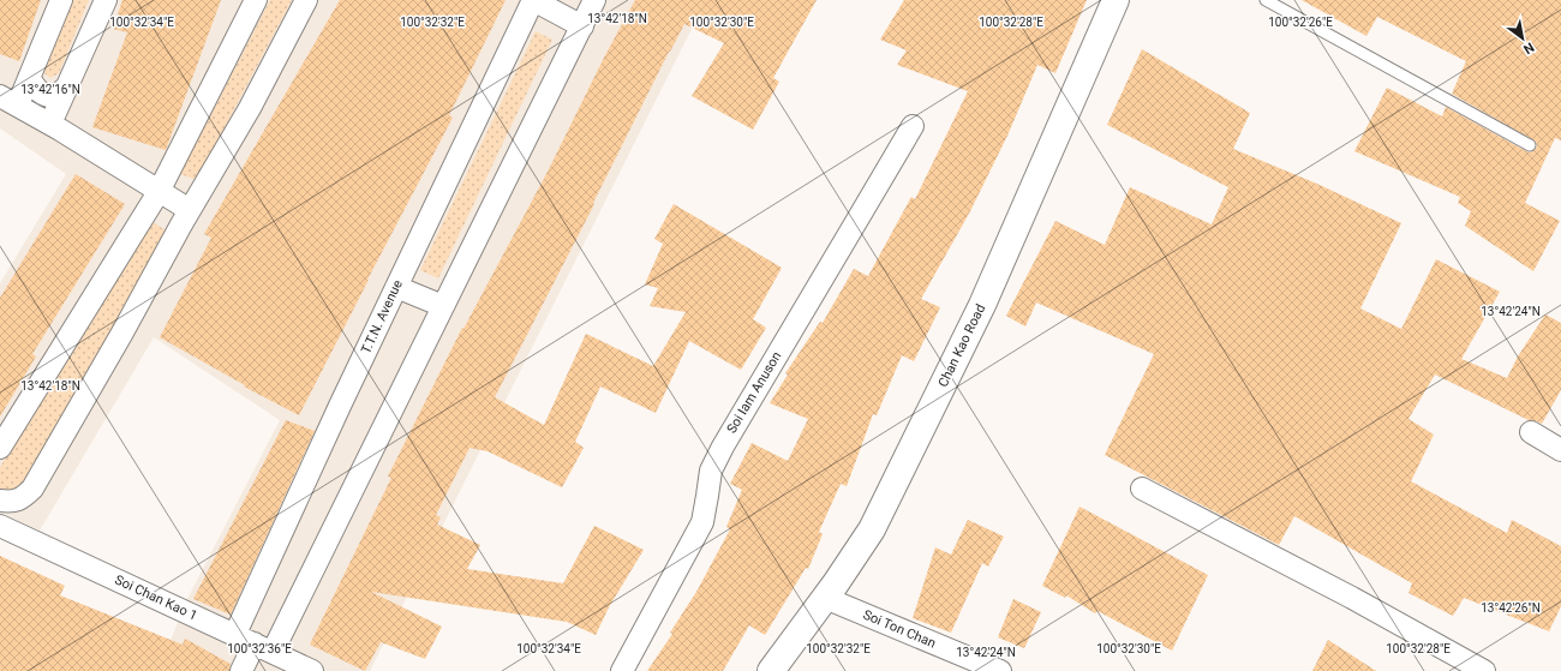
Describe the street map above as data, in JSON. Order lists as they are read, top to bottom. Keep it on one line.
{"streets":{"street":["T.T.N. Avenue","Chan Kao Road","Soi Iam Anuson","Soi Chan Kao 1","Soi Ton Chan"]},"crossings":[["T.T.N. Avenue","Soi Chan Kao 1"],["Chan Kao Road","Soi Ton Chan"]],"north":"bottom right","coordinates":["13°42'18\"N","100°32'34\"E","100°32'32\"E","100°32'30\"E","100°32'28\"E","100°32'26\"E","13°42'16\"N","13°42'24\"N","13°42'26\"N","100°32'36\"E"]}
